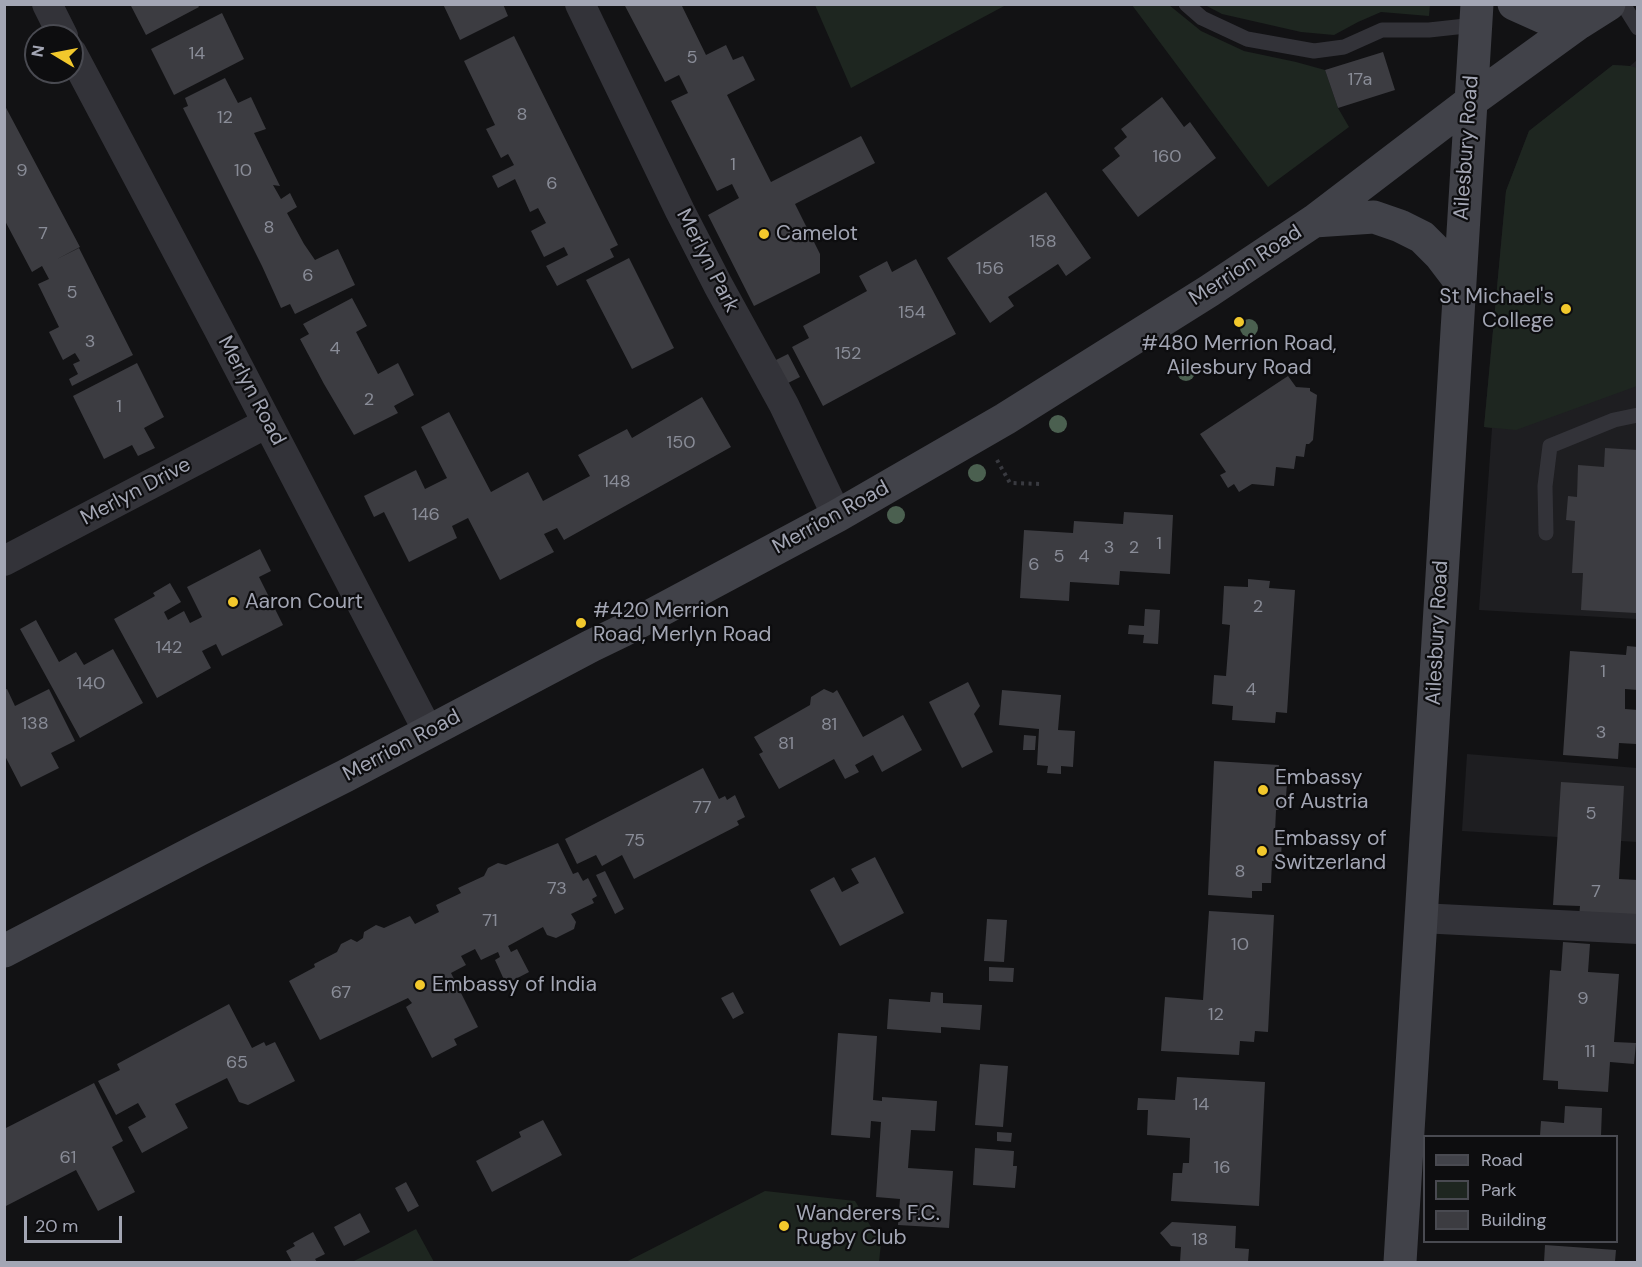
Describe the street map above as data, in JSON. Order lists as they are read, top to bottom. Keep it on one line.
{"streets":{"main road":["Ailesbury Road","Merrion Road"],"street":["Merlyn Park","Merlyn Road","Merlyn Drive"]},"crossings":[["Ailesbury Road","Merrion Road"],["Merlyn Park","Merrion Road"],["Merrion Road","Merlyn Road"],["Merlyn Road","Merlyn Drive"]],"places":["Camelot","St Michael's College","#480 Merrion Road, Ailesbury Road","Aaron Court","#420 Merrion Road, Merlyn Road","Embassy of Austria","Embassy of Switzerland","Embassy of India","Wanderers F.C. Rugby Club"],"house_numbers":["14","5","17a","8","12","160","1","9","10","6","8","7","158","156","6","5","154","3","4","152","2","1","150","148","146","1","3","2","5","4","6","2","142","1","140","4","138","81","3","81","77","5","75","8","73","7","71","10","67","9","12","11","65","14","61","16","18"],"legend":["Road","Park","Building"],"scale_bar":"20 m","north":"left"}
